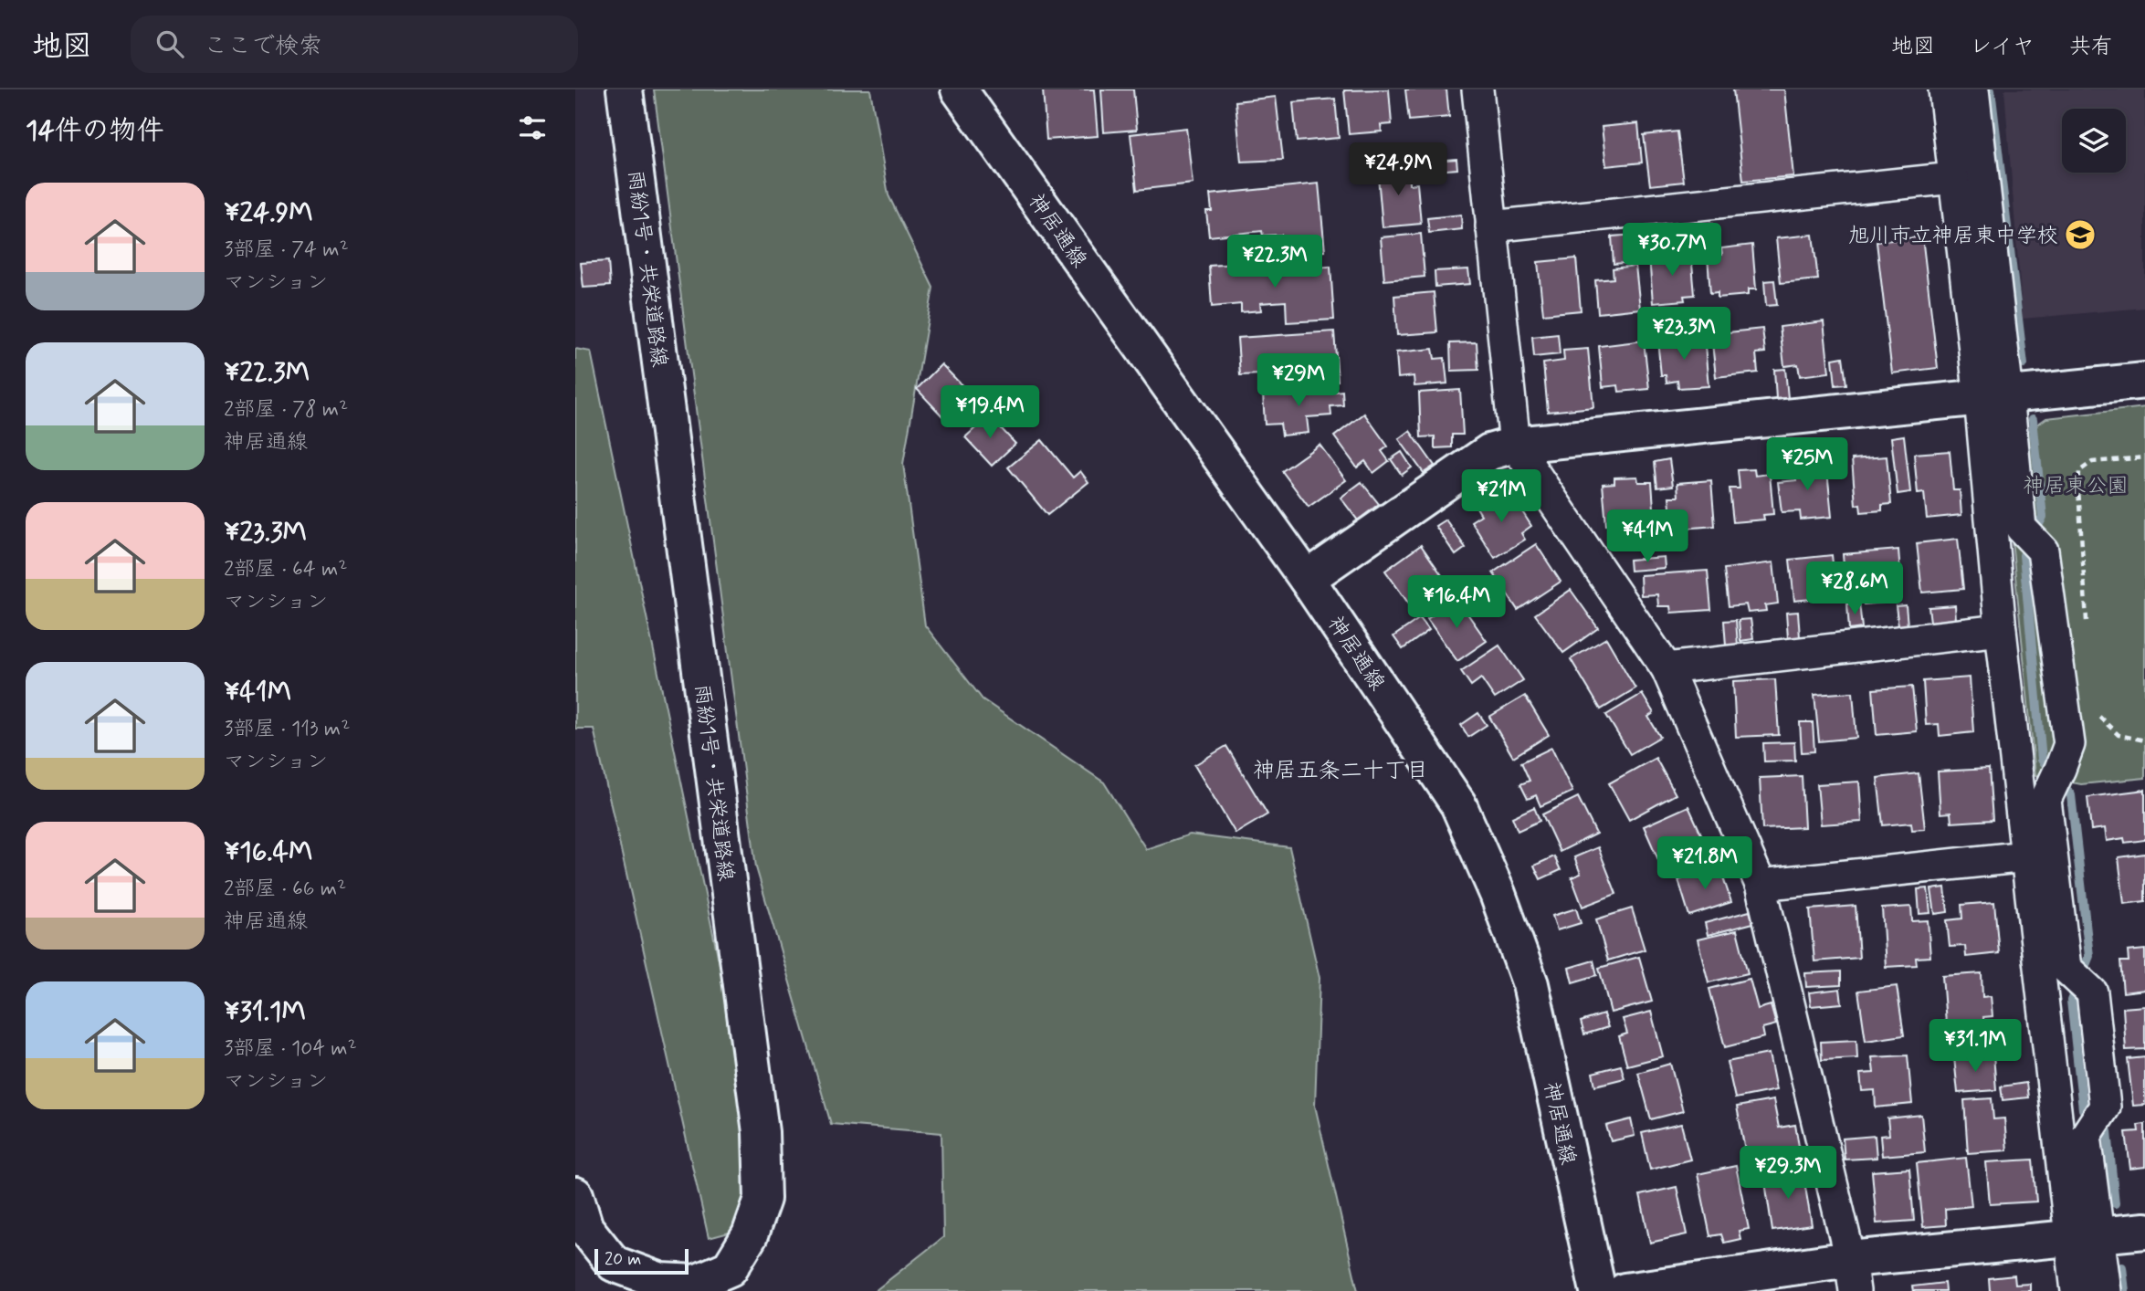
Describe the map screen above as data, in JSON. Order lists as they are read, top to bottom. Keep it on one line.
{"streets":{"street":["神居通線","雨紛1号・共栄道路線"]},"districts":["神居五条二十丁目"],"parks":["神居東公園"],"places":{"school or university":["旭川市立神居東中学校"]},"scale_bar":"20 m","page":{"header":"地図","search":"ここで検索","nav":["地図","レイヤ","共有"],"heading":"14件の物件","price":["¥24.9M","¥30.7M","¥22.3M","¥23.3M","¥29M","¥19.4M","¥25M","¥21M","¥41M","¥28.6M","¥16.4M","¥21.8M","¥31.1M","¥29.3M"],"list":[{"name":"¥24.9M","note":"3部屋 · 74 m² · マンション"},{"name":"¥22.3M","note":"2部屋 · 78 m² · 神居通線"},{"name":"¥23.3M","note":"2部屋 · 64 m² · マンション"},{"name":"¥41M","note":"3部屋 · 113 m² · マンション"},{"name":"¥16.4M","note":"2部屋 · 66 m² · 神居通線"},{"name":"¥31.1M","note":"3部屋 · 104 m² · マンション"}],"scale":"20 m"}}
